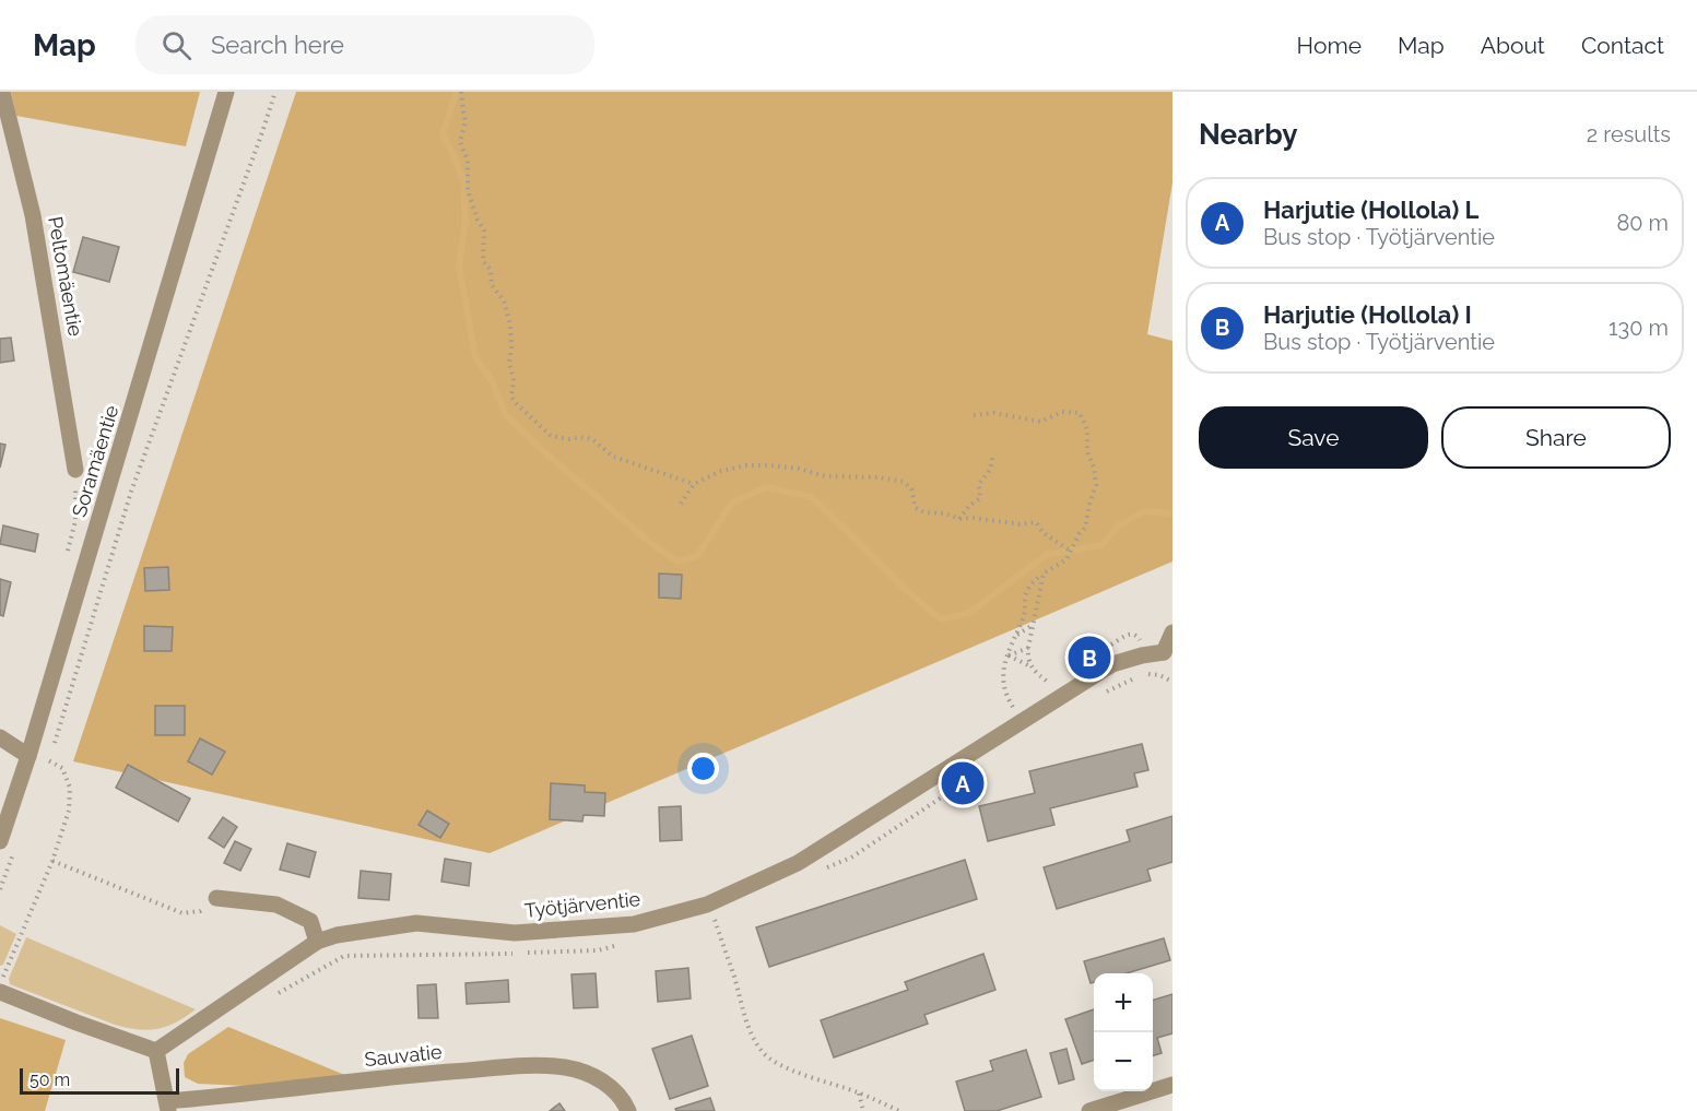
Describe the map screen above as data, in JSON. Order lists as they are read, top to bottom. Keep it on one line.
{"streets":{"street":["Peltomäentie","Soramäentie","Työtjärventie","Sauvatie"]},"crossings":[["Peltomäentie","Soramäentie"]],"scale_bar":"50 m","page":{"header":"Map","search":"Search here","nav":["Home","Map","About","Contact"],"heading":["Nearby","2 results"],"list":[{"mark":"A","name":"Harjutie (Hollola) L","note":"Bus stop · Työtjärventie","value":"80 m"},{"mark":"B","name":"Harjutie (Hollola) I","note":"Bus stop · Työtjärventie","value":"130 m"}],"buttons":["Save","Share"],"pins":["B","A"],"map_buttons":["+","−"],"scale":"50 m"}}
